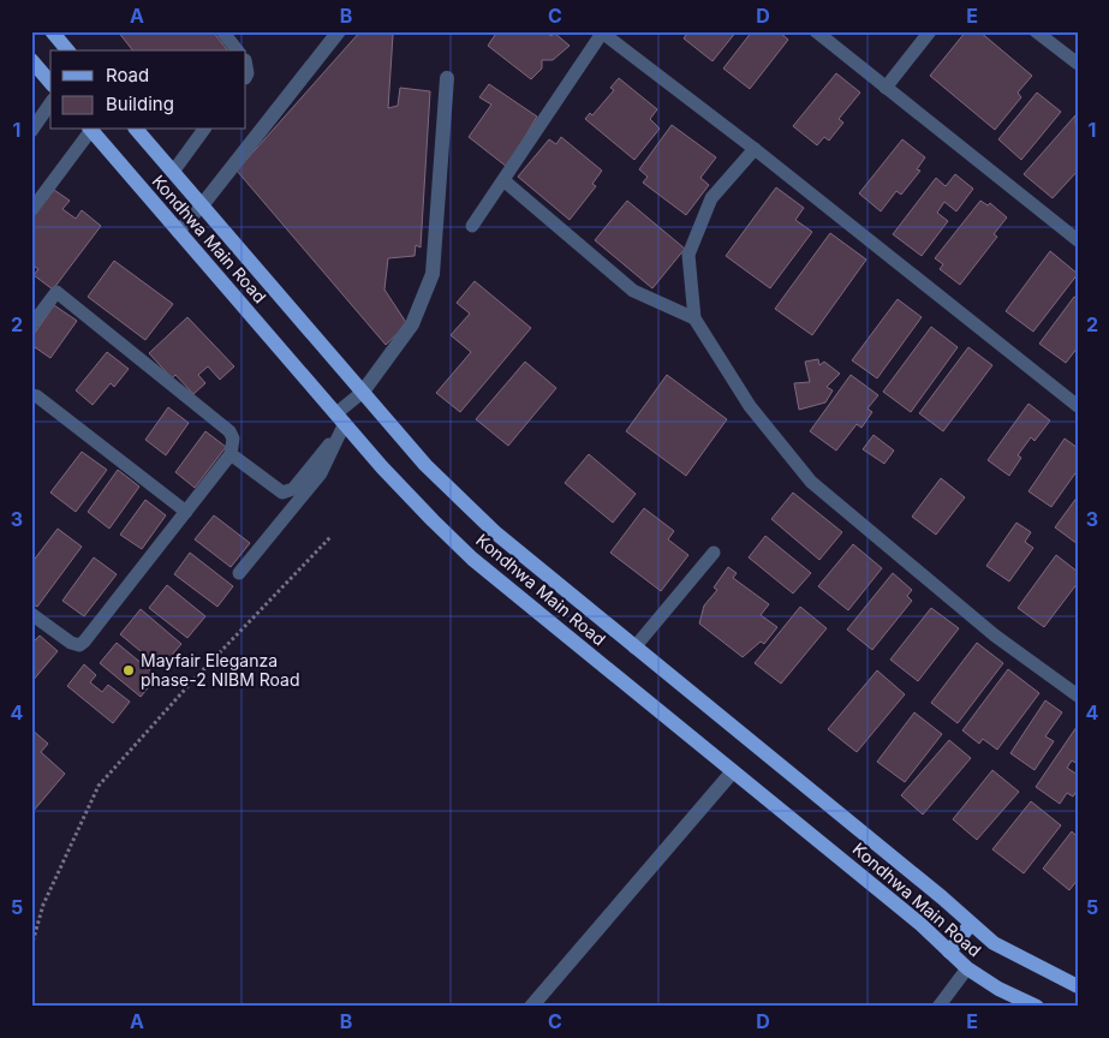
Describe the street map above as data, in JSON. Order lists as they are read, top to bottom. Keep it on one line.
{"streets":{"main road":["Kondhwa Main Road"]},"places":["Mayfair Eleganza phase-2 NIBM Road"],"legend":["Road","Building"],"grid":{"columns":["A","B","C","D","E"],"rows":["1","2","3","4","5"]}}
